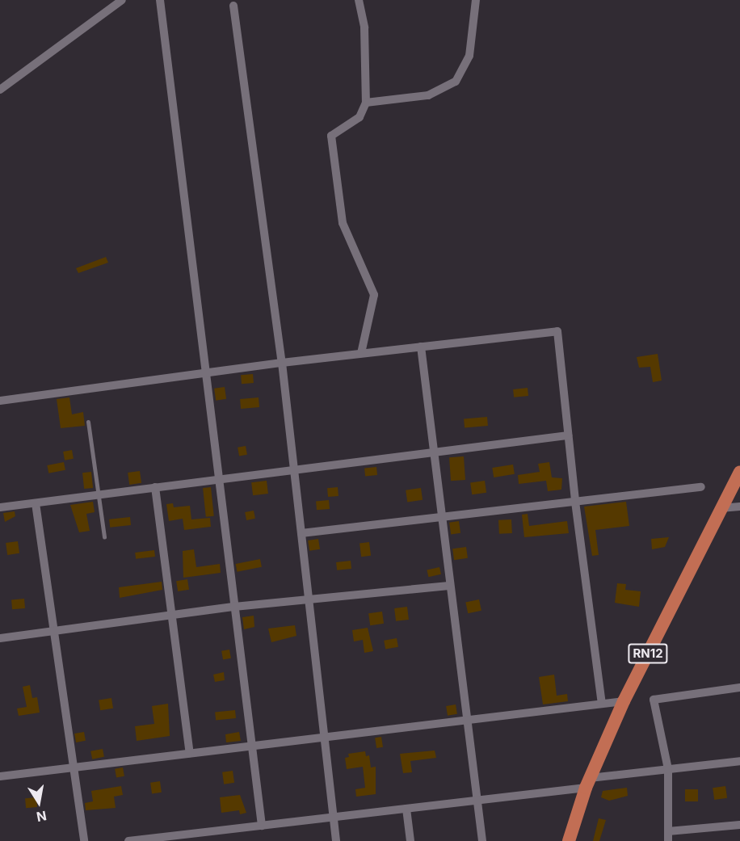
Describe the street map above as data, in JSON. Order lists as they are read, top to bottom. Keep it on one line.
{"streets":{"main road":["RN12"]},"north":"bottom"}
